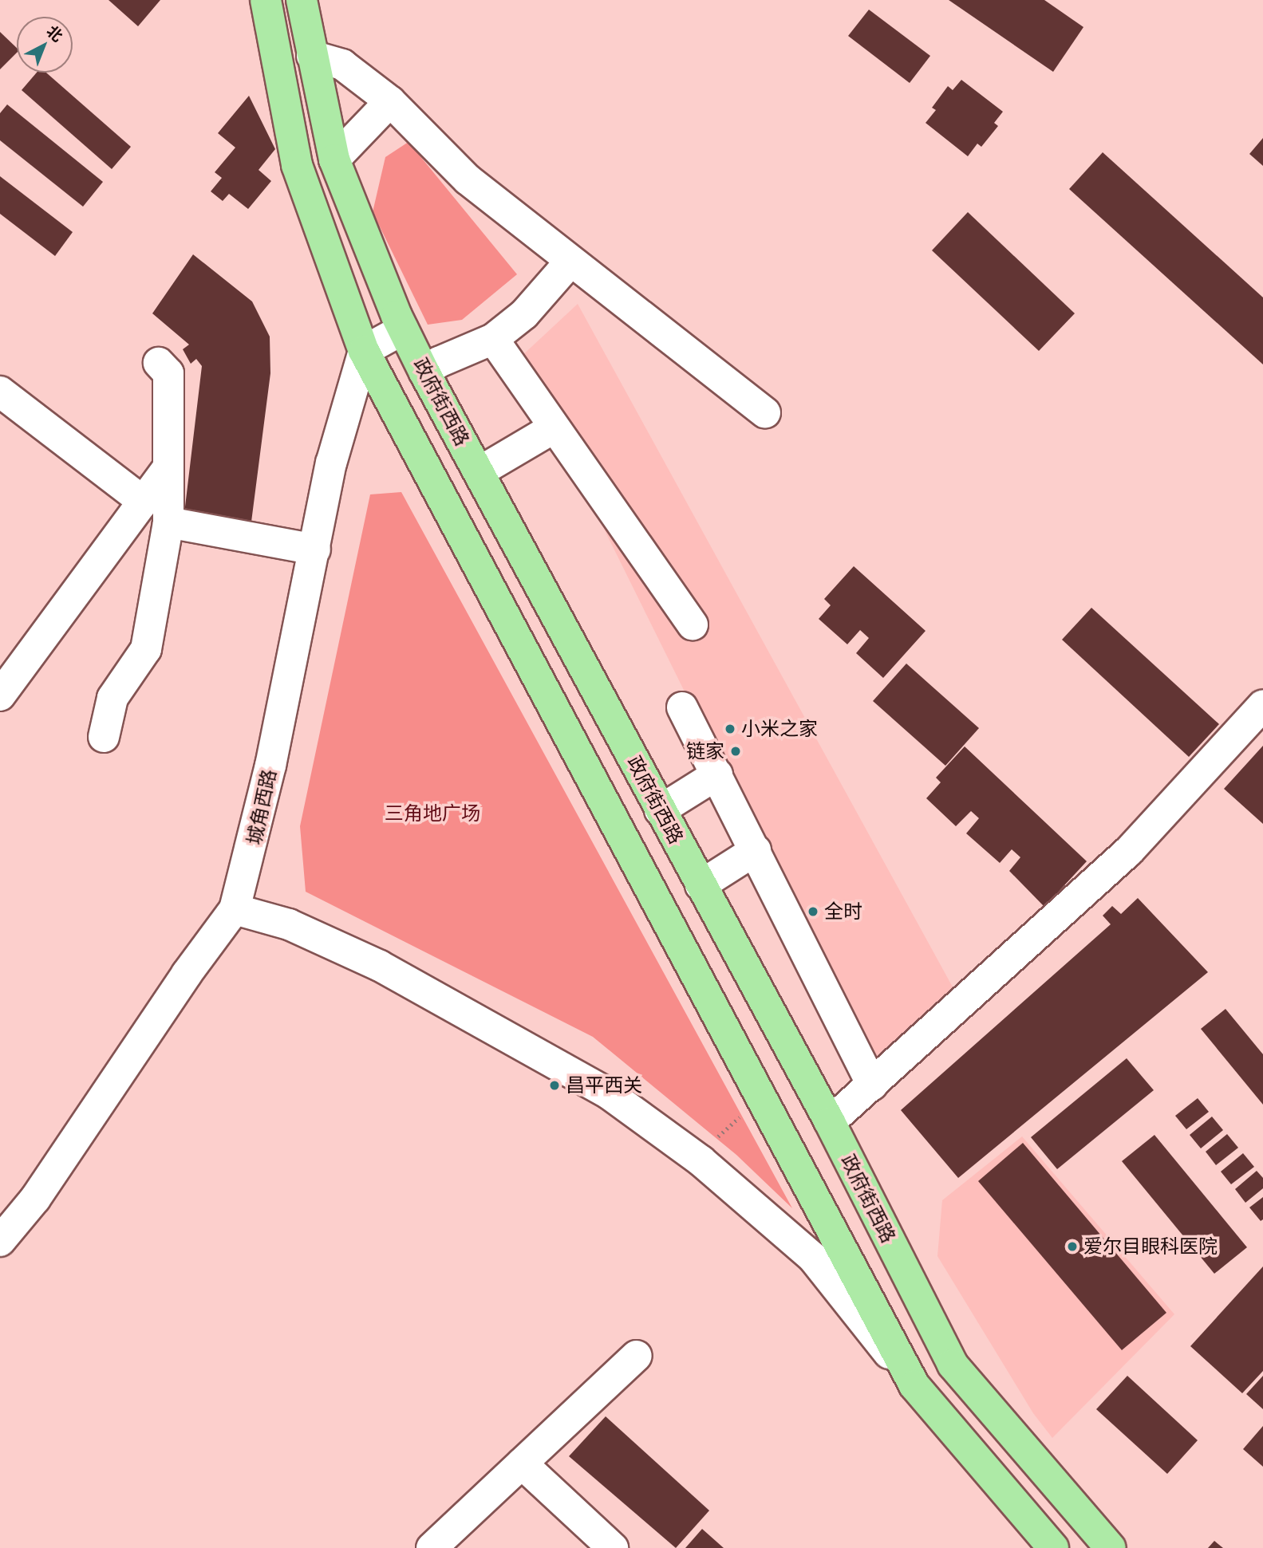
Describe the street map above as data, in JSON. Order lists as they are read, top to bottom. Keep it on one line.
{"streets":{"main road":["政府街西路"],"street":["城角西路"]},"parks":["三角地广场"],"places":["小米之家","链家","全时","昌平西关","爱尔目眼科医院"],"north":"top right"}
